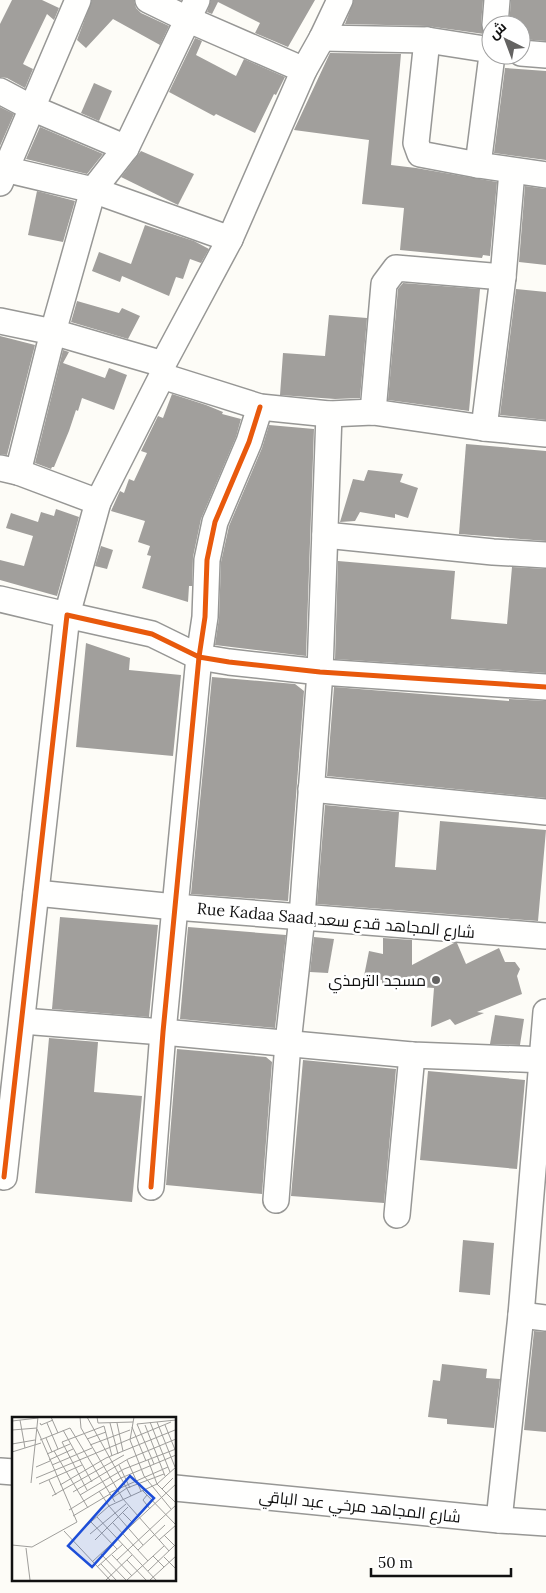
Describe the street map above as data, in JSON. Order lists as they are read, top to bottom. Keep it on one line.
{"streets":{"street":["Rue Kadaa Saad,شارع المجاهد قدع سعد","شارع المجاهد مرخي عبد الباقي"]},"places":["مسجد الترمذي"],"scale_bar":"50 m","north":"top left"}
